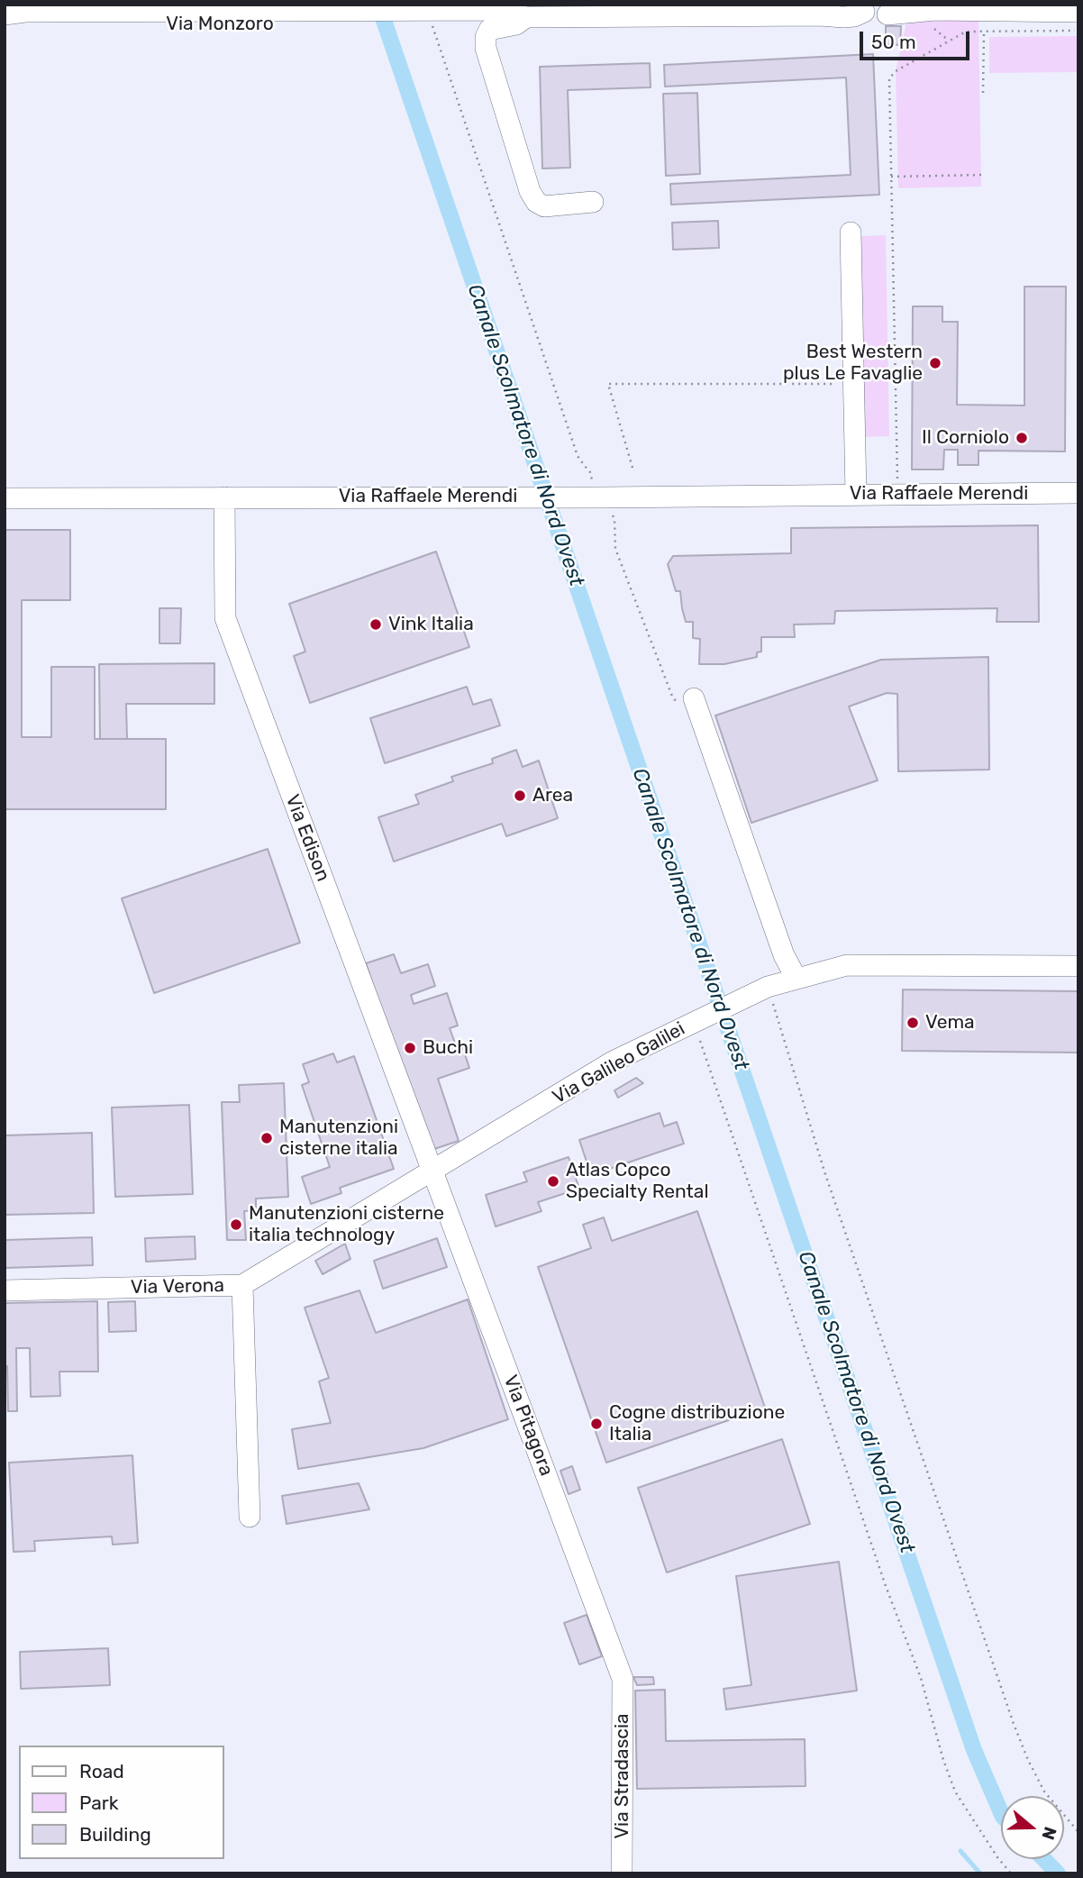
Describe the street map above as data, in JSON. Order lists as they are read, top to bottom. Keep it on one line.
{"streets":{"street":["Via Monzoro","Via Raffaele Merendi","Via Edison","Via Galileo Galilei","Via Verona","Via Pitagora","Via Stradascia"]},"crossings":[["Via Raffaele Merendi","Via Edison"],["Via Edison","Via Galileo Galilei"],["Via Edison","Via Verona"],["Via Edison","Via Pitagora"],["Via Galileo Galilei","Via Verona"],["Via Galileo Galilei","Via Pitagora"],["Via Verona","Via Pitagora"],["Via Pitagora","Via Stradascia"]],"water":["Canale Scolmatore di Nord Ovest"],"places":["Best Western plus Le Favaglie","Il Corniolo","Vink Italia","Area","Vema","Buchi","Manutenzioni cisterne italia","Atlas Copco Specialty Rental","Manutenzioni cisterne italia technology","Cogne distribuzione Italia"],"legend":["Road","Park","Building"],"scale_bar":"50 m","north":"right"}
